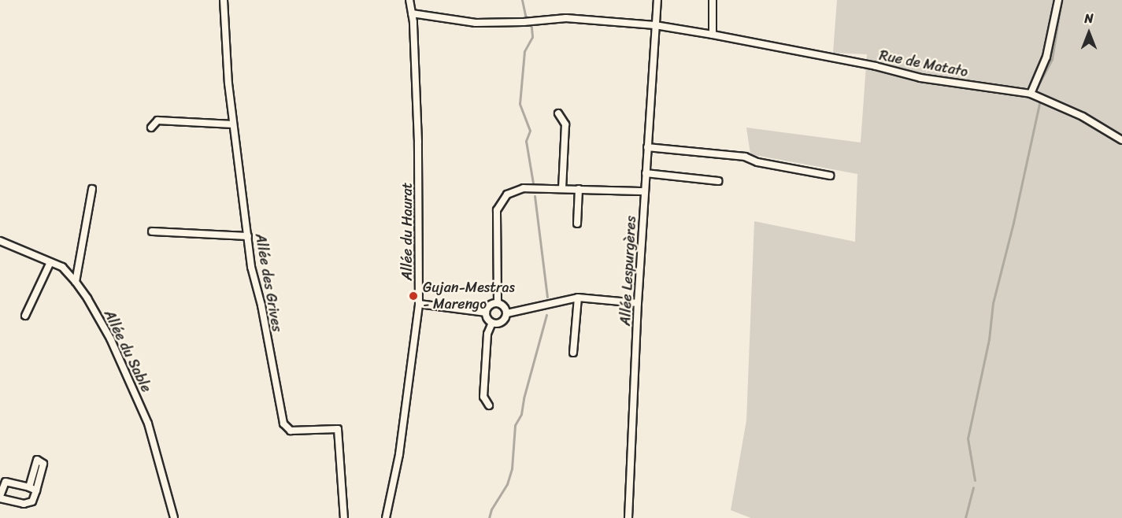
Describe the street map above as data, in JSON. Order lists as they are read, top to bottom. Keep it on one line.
{"streets":{"street":["Rue de Matato","Allée du Haurat","Allée Lespurgères","Allée des Grives","Allée du Sable"]},"crossings":[["Rue de Matato","Allée du Haurat"],["Rue de Matato","Allée Lespurgères"]],"places":["Gujan-Mestras - Marengo"],"north":"top"}
